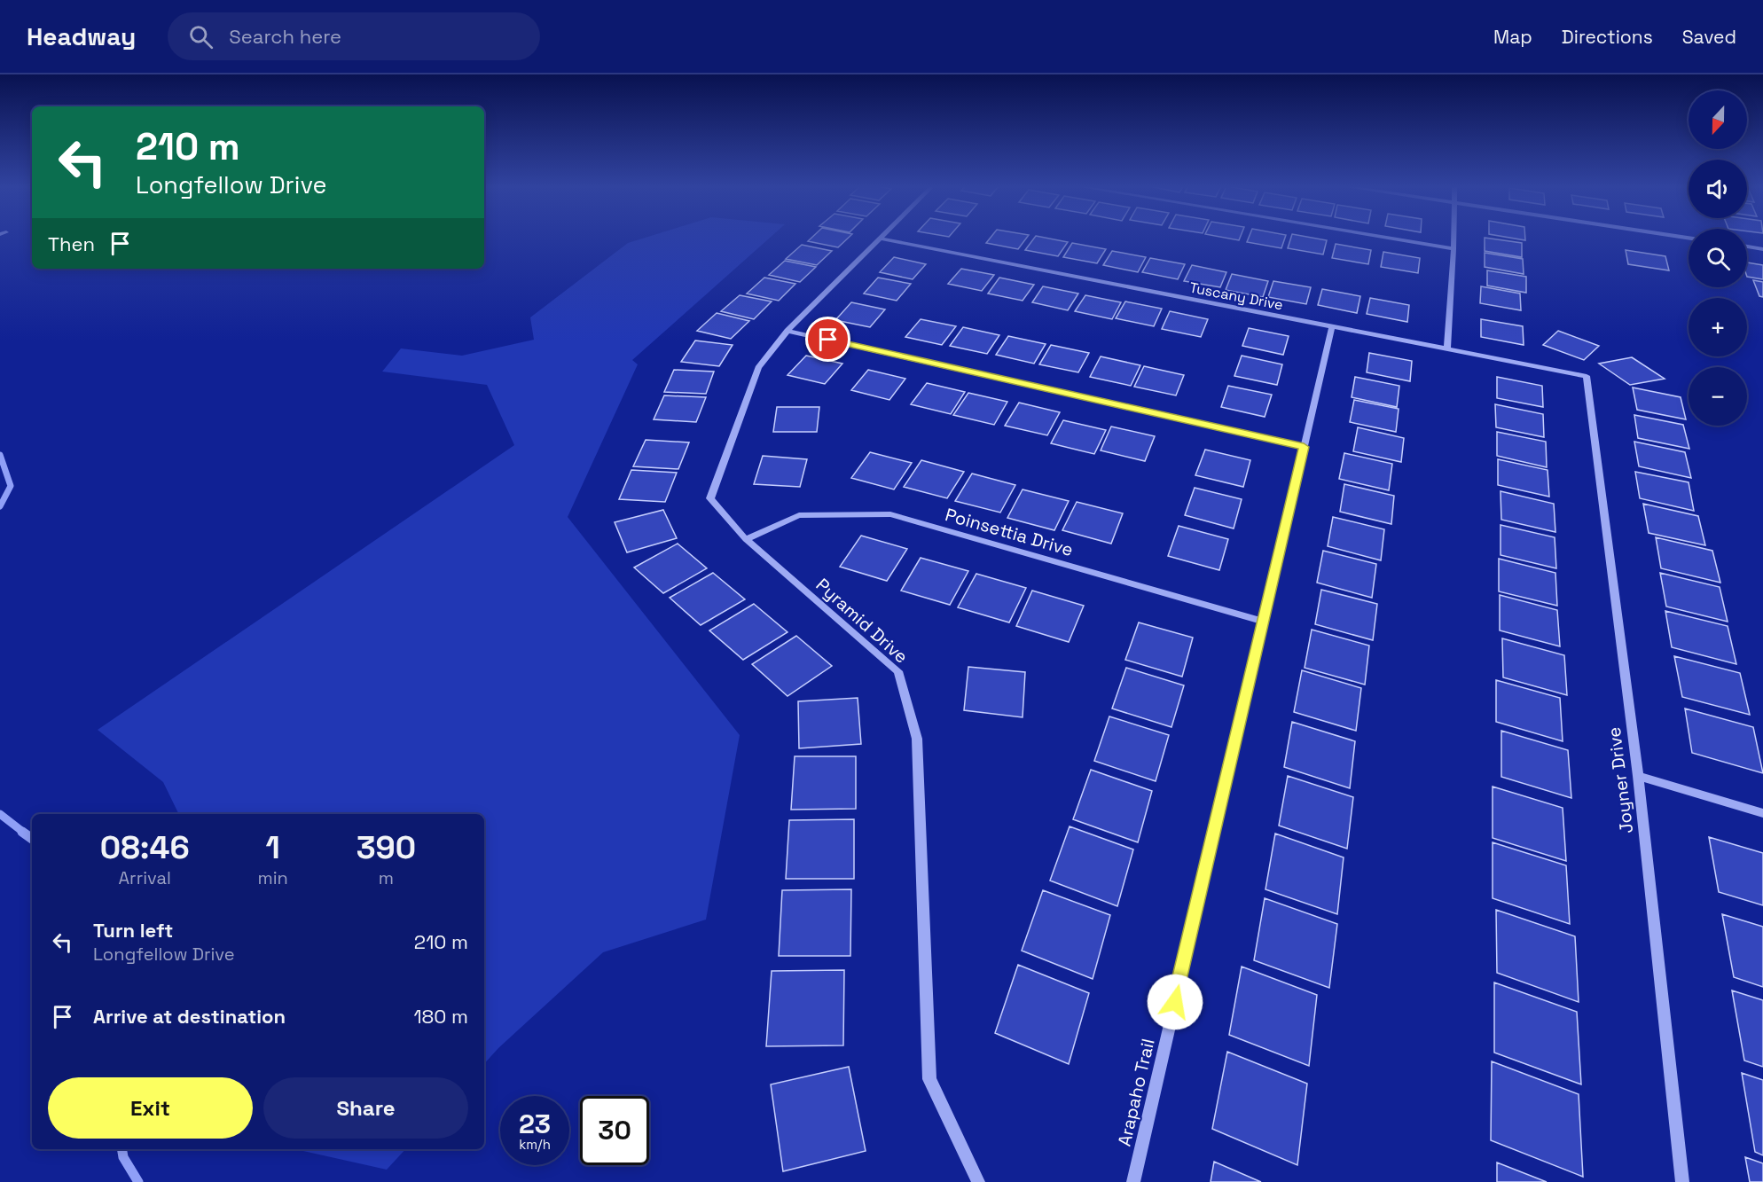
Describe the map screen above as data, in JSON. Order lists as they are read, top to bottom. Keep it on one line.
{"streets":{"street":["Tuscany Drive","Poinsettia Drive","Pyramid Drive","Joyner Drive","Arapaho Trail"]},"crossings":[["Tuscany Drive","Pyramid Drive"],["Tuscany Drive","Joyner Drive"],["Tuscany Drive","Arapaho Trail"],["Poinsettia Drive","Pyramid Drive"],["Poinsettia Drive","Arapaho Trail"]],"north":"bottom","page":{"header":"Headway","search":"Search here","nav":["Map","Directions","Saved"],"map_buttons":["+","−"],"turn":["210 m","Longfellow Drive"],"then":"Then","eta":["08:46","Arrival","1","min","390","m"],"list":[{"name":"Turn left","note":"Longfellow Drive","value":"210 m"},{"name":"Arrive at destination","value":"180 m"}],"buttons":["Exit","Share"],"speed":"23 km/h","limit":"30"}}
